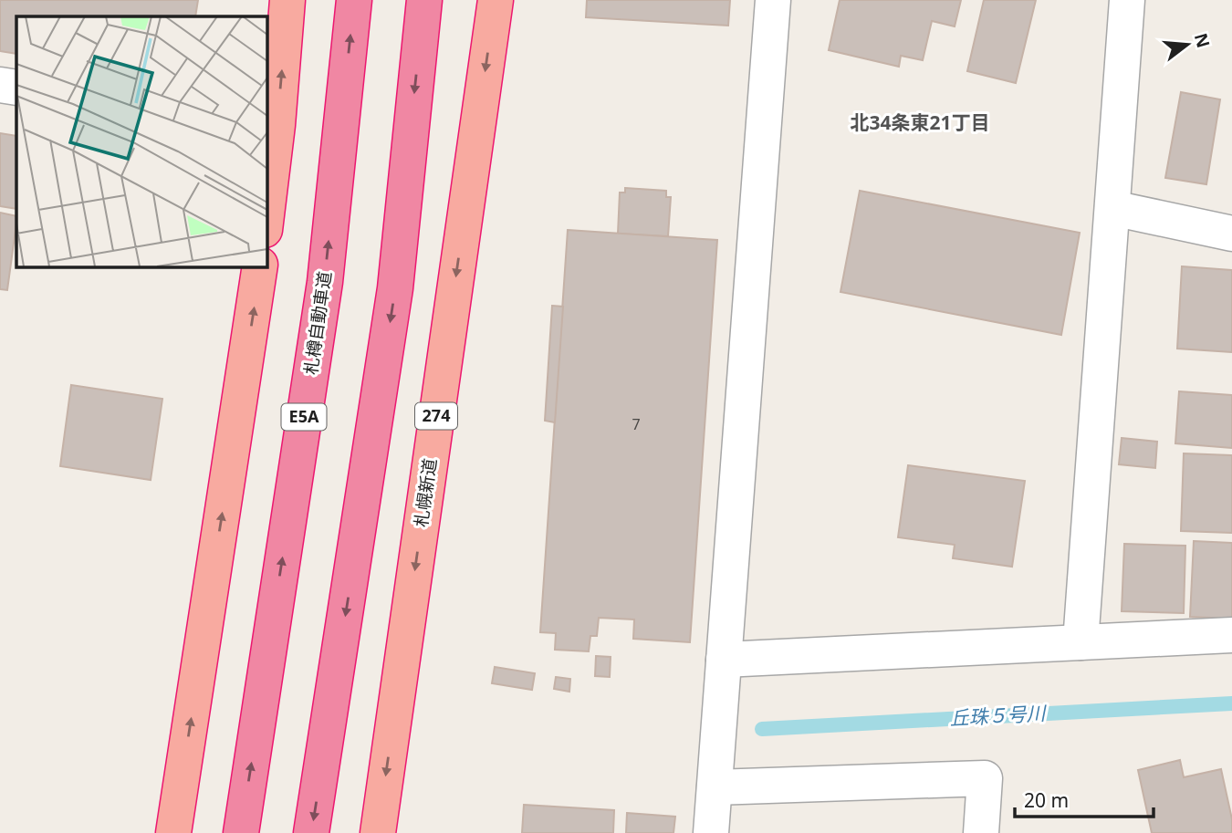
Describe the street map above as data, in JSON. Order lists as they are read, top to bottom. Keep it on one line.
{"streets":{"highway":["札樽自動車道","274","E5A","札幌新道"]},"districts":["北34条東21丁目"],"water":["丘珠５号川"],"house_numbers":["7"],"scale_bar":"20 m","north":"right"}
